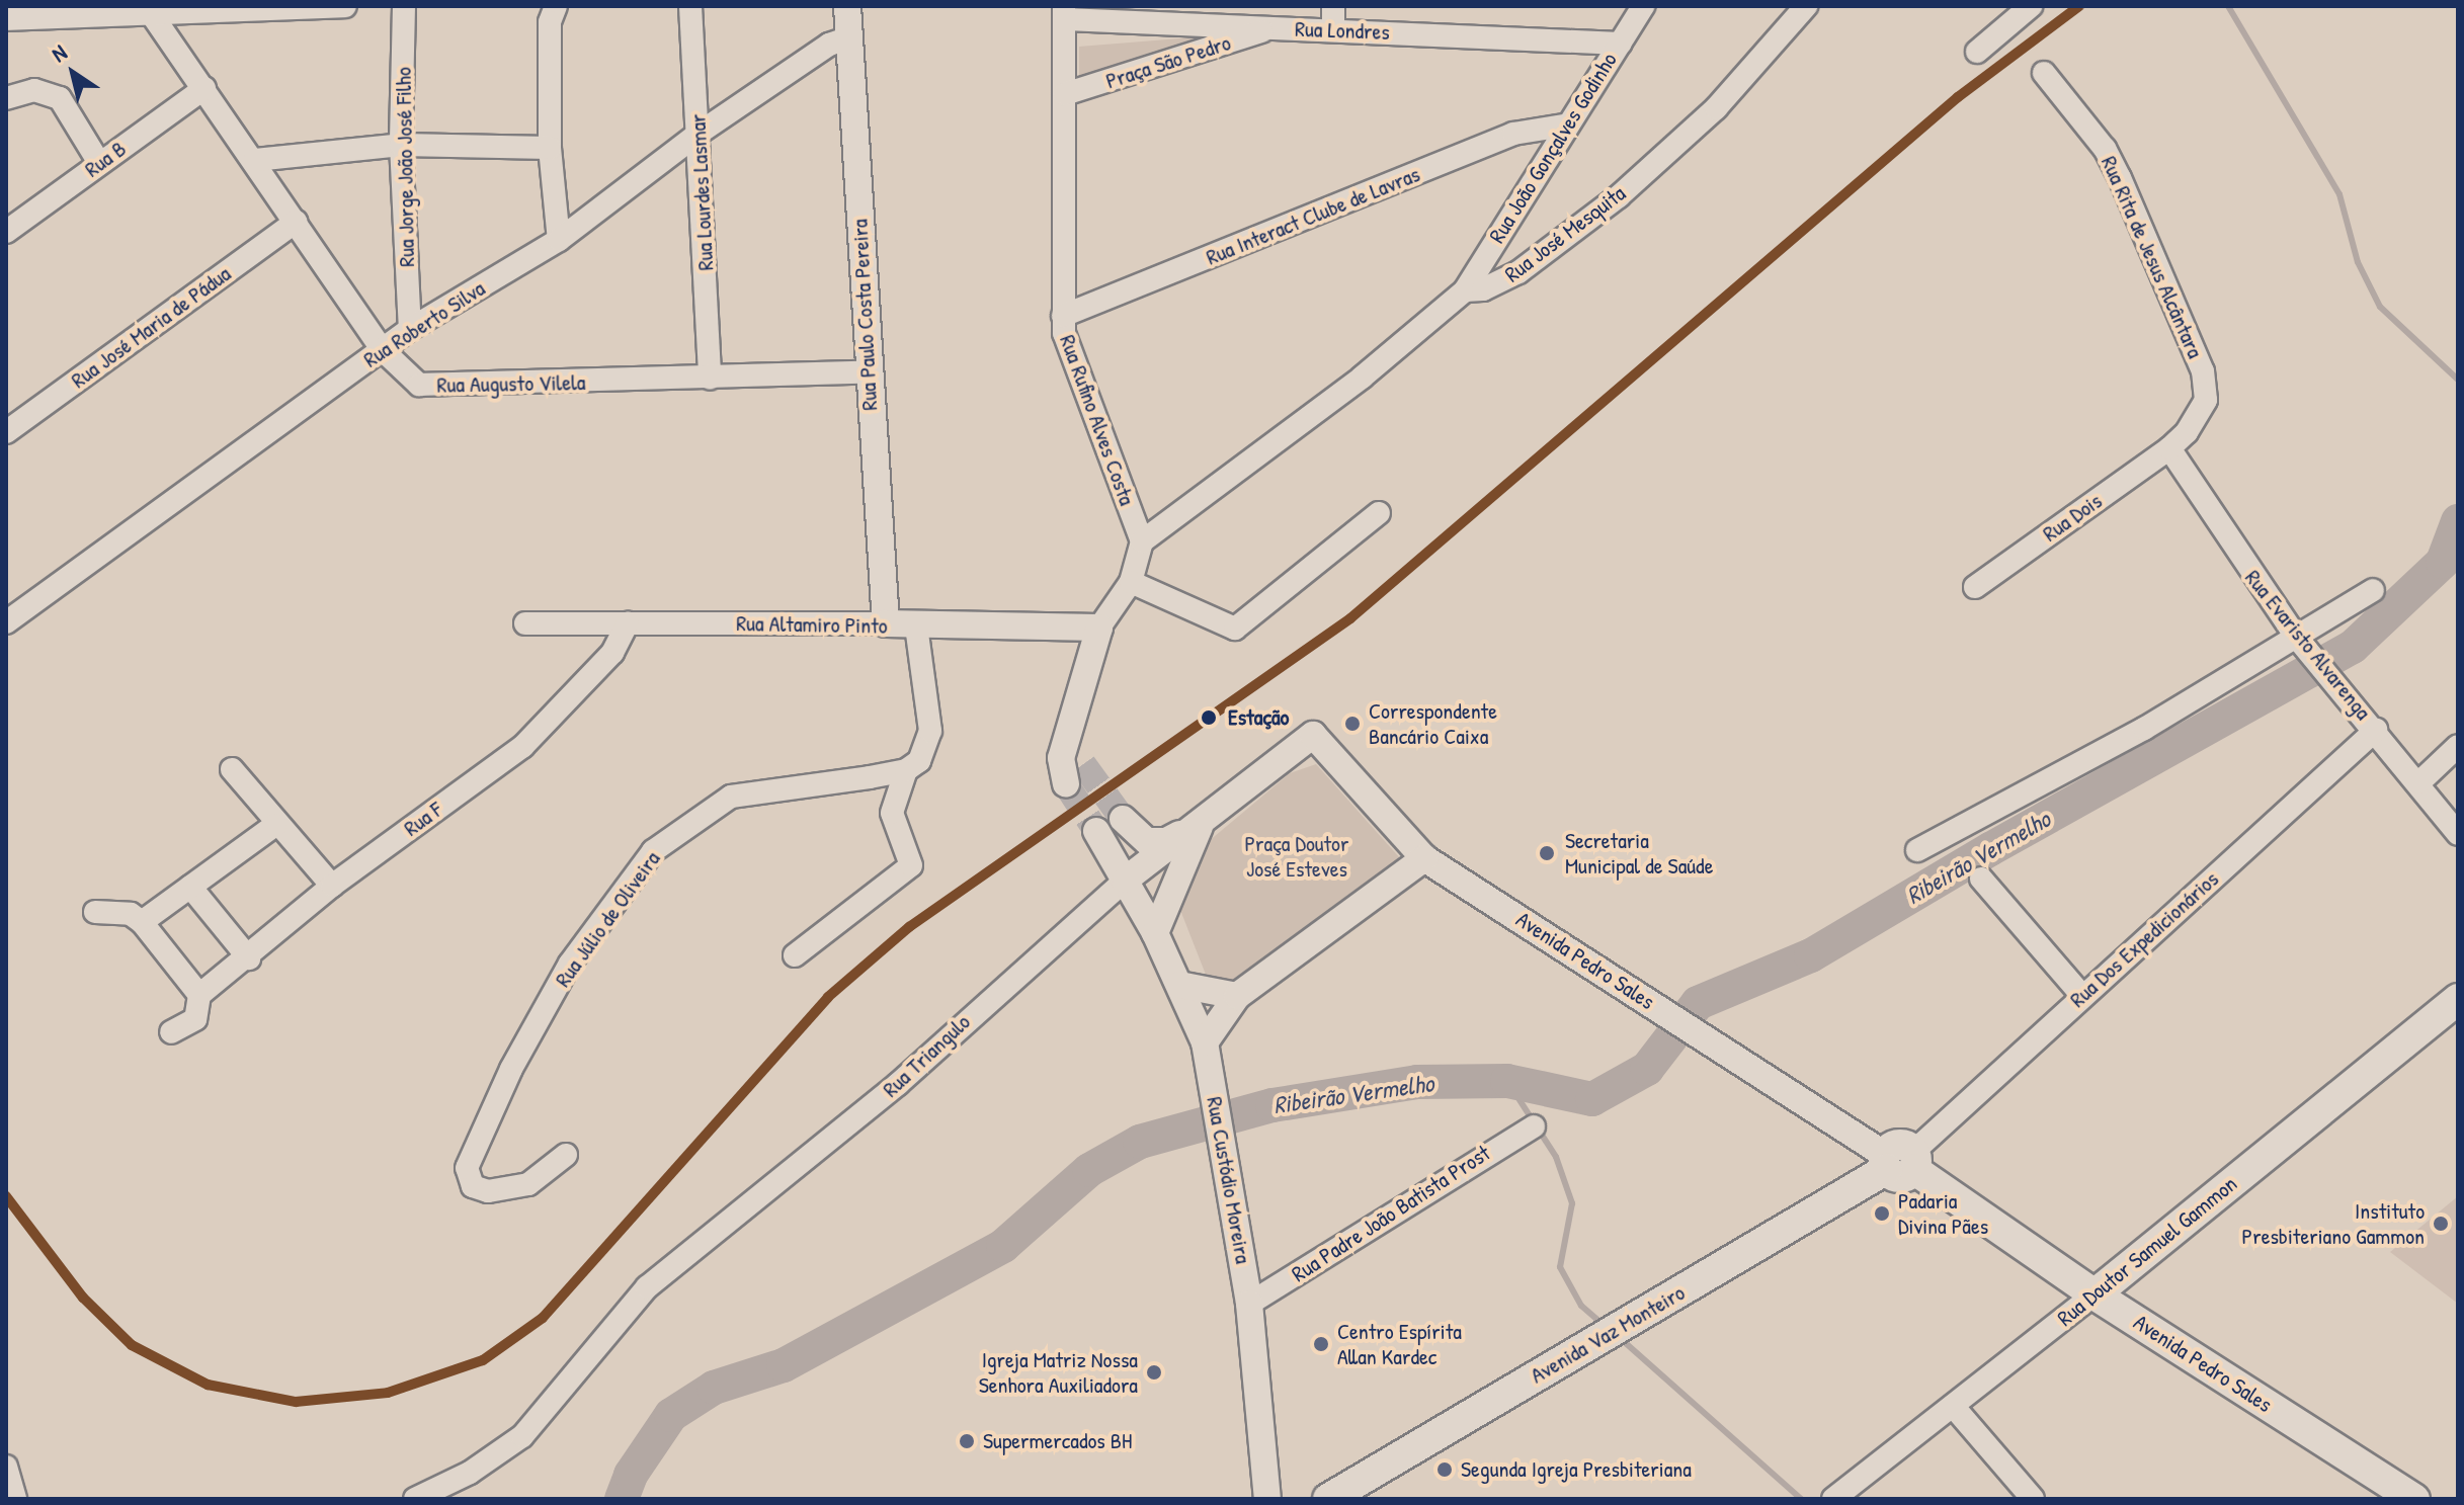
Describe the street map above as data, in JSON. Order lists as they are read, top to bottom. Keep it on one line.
{"streets":{"main road":["Avenida Pedro Sales","Rua Doutor Samuel Gammon","Avenida Vaz Monteiro"],"street":["Rua Londres","Praça São Pedro","Rua João Gonçalves Godinho","Rua B","Rua Jorge João José Filho","Rua Lourdes Lasmar","Rua Interact Clube de Lavras","Rua José Mesquita","Rua Rita de Jesus Alcântara","Rua Paulo Costa Pereira","Rua Roberto Silva","Rua José Maria de Pádua","Rua Augusto Vilela","Rua Rufino Alves Costa","Rua Dois","Rua Altamiro Pinto","Rua Evaristo Alvarenga","Rua F","Rua Júlio de Oliveira","Rua Dos Expedicionários","Rua Triangulo","Rua Custódio Moreira","Rua Padre João Batista Prost"]},"crossings":[["Rua Londres","Praça São Pedro"],["Rua Londres","Rua João Gonçalves Godinho"],["Rua Londres","Rua Rufino Alves Costa"],["Praça São Pedro","Rua Rufino Alves Costa"],["Rua João Gonçalves Godinho","Rua Interact Clube de Lavras"],["Rua João Gonçalves Godinho","Rua José Mesquita"],["Rua B","Rua Augusto Vilela"],["Rua Jorge João José Filho","Rua Roberto Silva"],["Rua Lourdes Lasmar","Rua Roberto Silva"],["Rua Lourdes Lasmar","Rua Augusto Vilela"],["Rua Interact Clube de Lavras","Rua Rufino Alves Costa"],["Rua José Mesquita","Rua Rufino Alves Costa"],["Rua Rita de Jesus Alcântara","Rua Dois"],["Rua Rita de Jesus Alcântara","Rua Evaristo Alvarenga"],["Rua Paulo Costa Pereira","Rua Roberto Silva"],["Rua Paulo Costa Pereira","Rua Augusto Vilela"],["Rua Paulo Costa Pereira","Rua Altamiro Pinto"],["Rua Roberto Silva","Rua Augusto Vilela"],["Rua José Maria de Pádua","Rua Augusto Vilela"],["Rua Dois","Rua Evaristo Alvarenga"],["Rua Altamiro Pinto","Rua F"],["Rua Evaristo Alvarenga","Rua Dos Expedicionários"],["Rua Dos Expedicionários","Avenida Pedro Sales"],["Rua Dos Expedicionários","Avenida Vaz Monteiro"],["Avenida Pedro Sales","Rua Doutor Samuel Gammon"],["Avenida Pedro Sales","Avenida Vaz Monteiro"],["Rua Triangulo","Rua Custódio Moreira"],["Rua Custódio Moreira","Rua Padre João Batista Prost"]],"water":["Ribeirão Vermelho"],"parks":["Praça Doutor José Esteves"],"places":["Estação","Correspondente Bancário Caixa","Secretaria Municipal de Saúde","Padaria Divina Pães","Instituto Presbiteriano Gammon","Centro Espírita Allan Kardec","Igreja Matriz Nossa Senhora Auxiliadora","Supermercados BH","Segunda Igreja Presbiteriana"],"north":"top left"}
